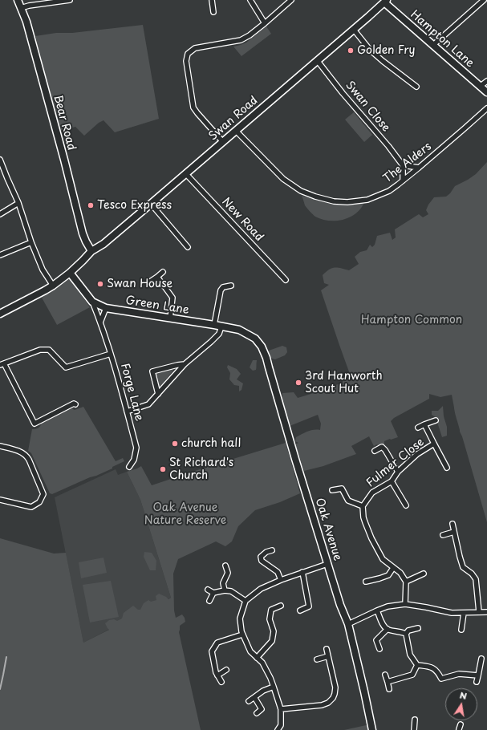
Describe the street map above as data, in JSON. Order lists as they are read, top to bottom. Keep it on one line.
{"streets":{"street":["Hampton Lane","Swan Close","Swan Road","Bear Road","The Alders","New Road","Green Lane","Forge Lane","Fulmer Close","Oak Avenue"]},"crossings":[["Hampton Lane","Swan Road"],["Swan Close","Swan Road"],["Swan Road","Bear Road"],["Swan Road","The Alders"],["Swan Road","New Road"],["Swan Road","Green Lane"],["Green Lane","Forge Lane"],["Green Lane","Oak Avenue"]],"parks":["Hampton Common","Oak Avenue Nature Reserve"],"places":["Golden Fry","Tesco Express","Swan House","3rd Hanworth Scout Hut","church hall","St Richard's Church"],"north":"top"}
